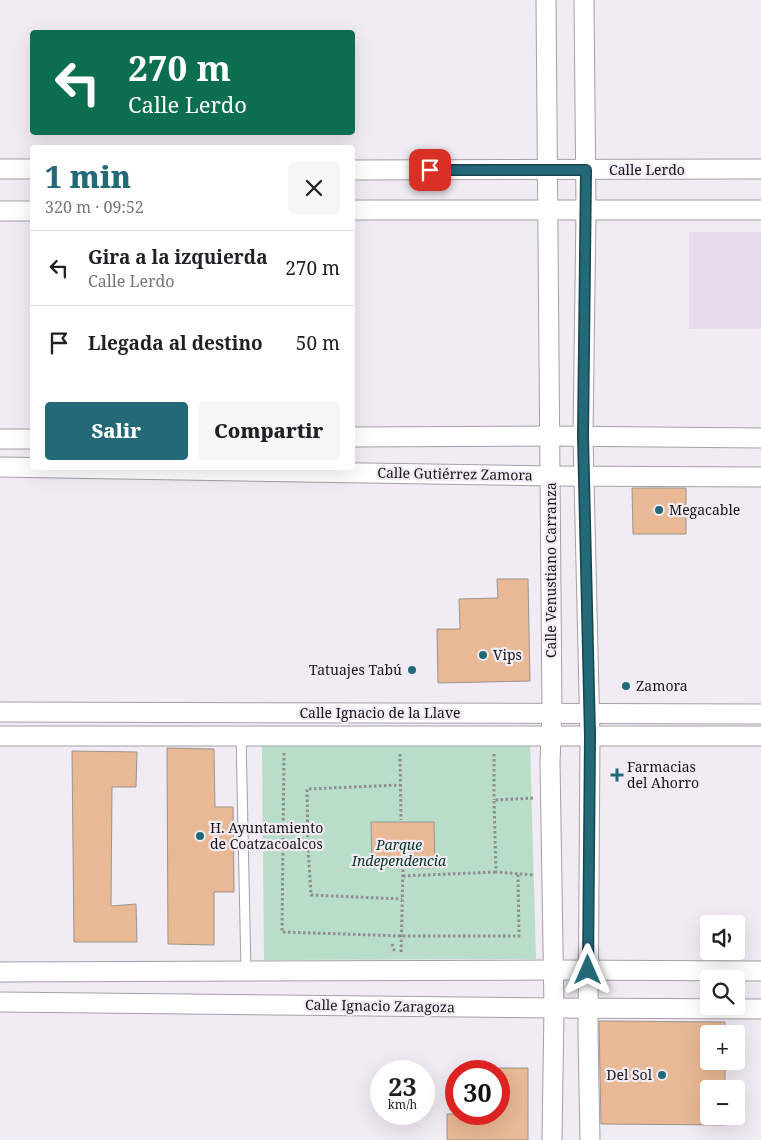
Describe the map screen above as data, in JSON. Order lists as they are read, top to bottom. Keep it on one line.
{"streets":{"street":["Calle Lerdo","Calle Gutiérrez Zamora","Calle Venustiano Carranza","Calle Ignacio de la Llave","Calle Ignacio Zaragoza"]},"crossings":[["Calle Lerdo","Calle Venustiano Carranza"],["Calle Gutiérrez Zamora","Calle Venustiano Carranza"],["Calle Venustiano Carranza","Calle Ignacio de la Llave"],["Calle Venustiano Carranza","Calle Ignacio Zaragoza"]],"parks":["Parque Independencia"],"places":{"other":["Megacable","Vips","Tatuajes Tabú","Zamora","H. Ayuntamiento de Coatzacoalcos","Del Sol"],"health":["Farmacias del Ahorro"]},"page":{"turn":["270 m","Calle Lerdo"],"heading":["1 min","320 m · 09:52"],"list":[{"name":"Gira a la izquierda","note":"Calle Lerdo","value":"270 m"},{"name":"Llegada al destino","value":"50 m"}],"buttons":["Salir","Compartir"],"map_buttons":["+","−"],"speed":"23 km/h","limit":"30"}}
